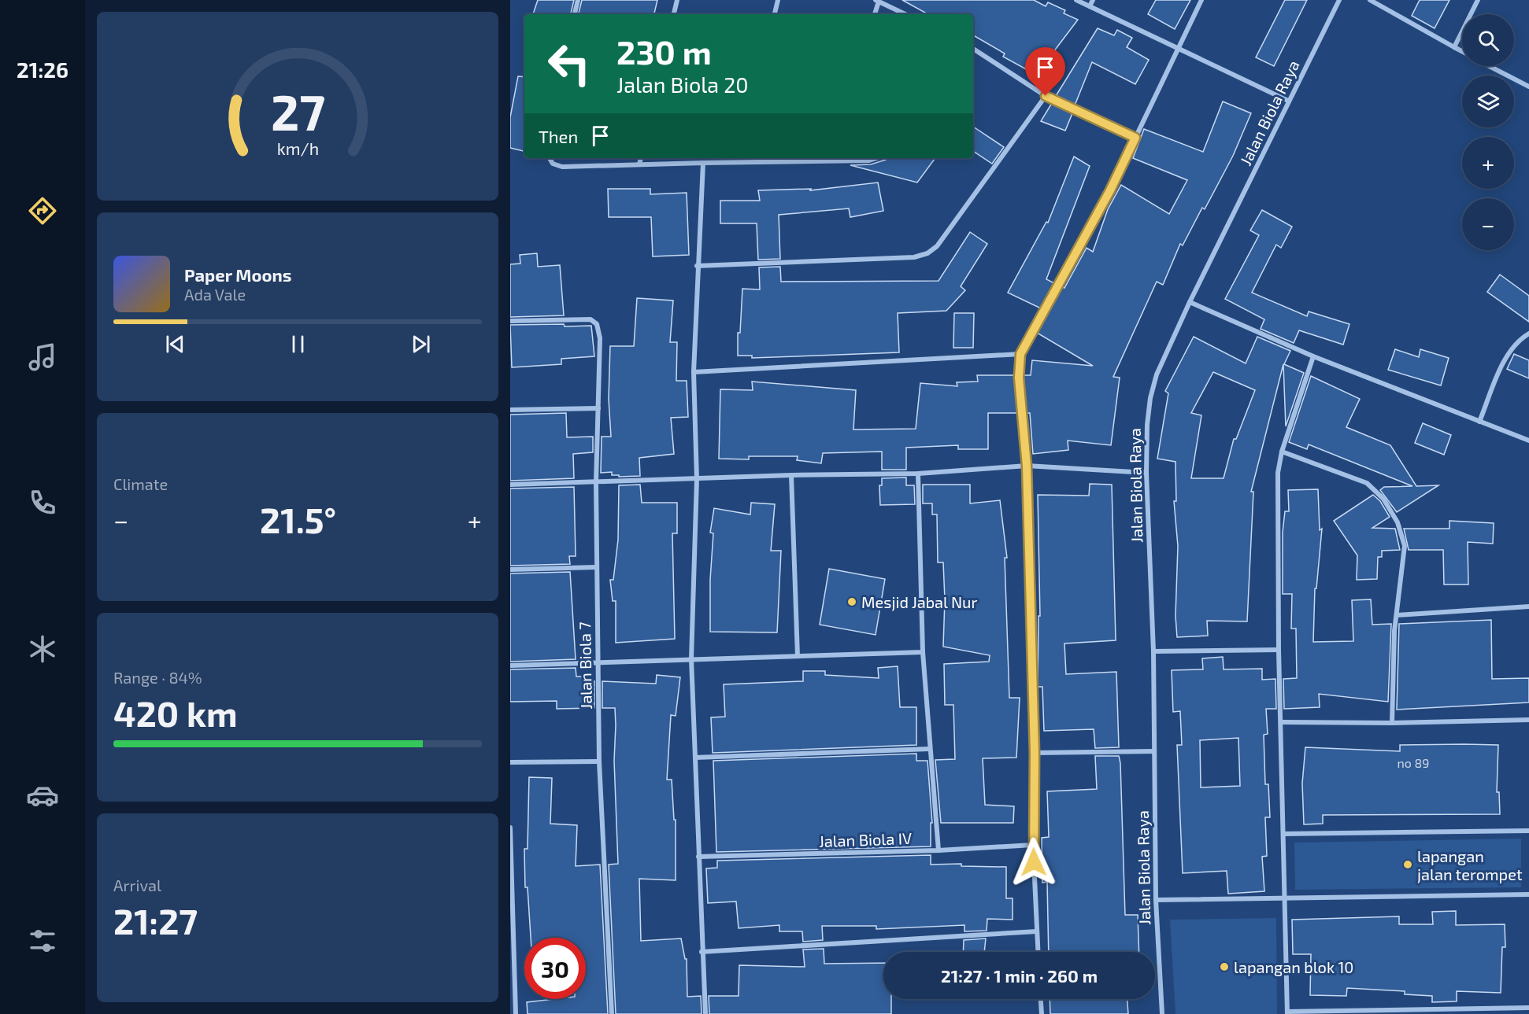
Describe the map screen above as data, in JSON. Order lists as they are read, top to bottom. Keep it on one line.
{"streets":{"street":["Jalan Biola Raya","Jalan Biola 7","Jalan Biola IV"]},"places":["Mesjid Jabal Nur","lapangan jalan terompet","lapangan blok 10"],"house_numbers":["no 89"],"page":{"tabs":"21:26","map_buttons":["+","−"],"turn":["230 m","Jalan Biola 20"],"then":"Then","song":["Paper Moons","Ada Vale"],"tile":["Climate",["Range · 84%","420 km"],["Arrival","21:27"]],"heat":["−","21.5°","+"],"limit":"30","trip":"21:27 · 1 min · 260 m","gauge":["27","km/h"]}}
